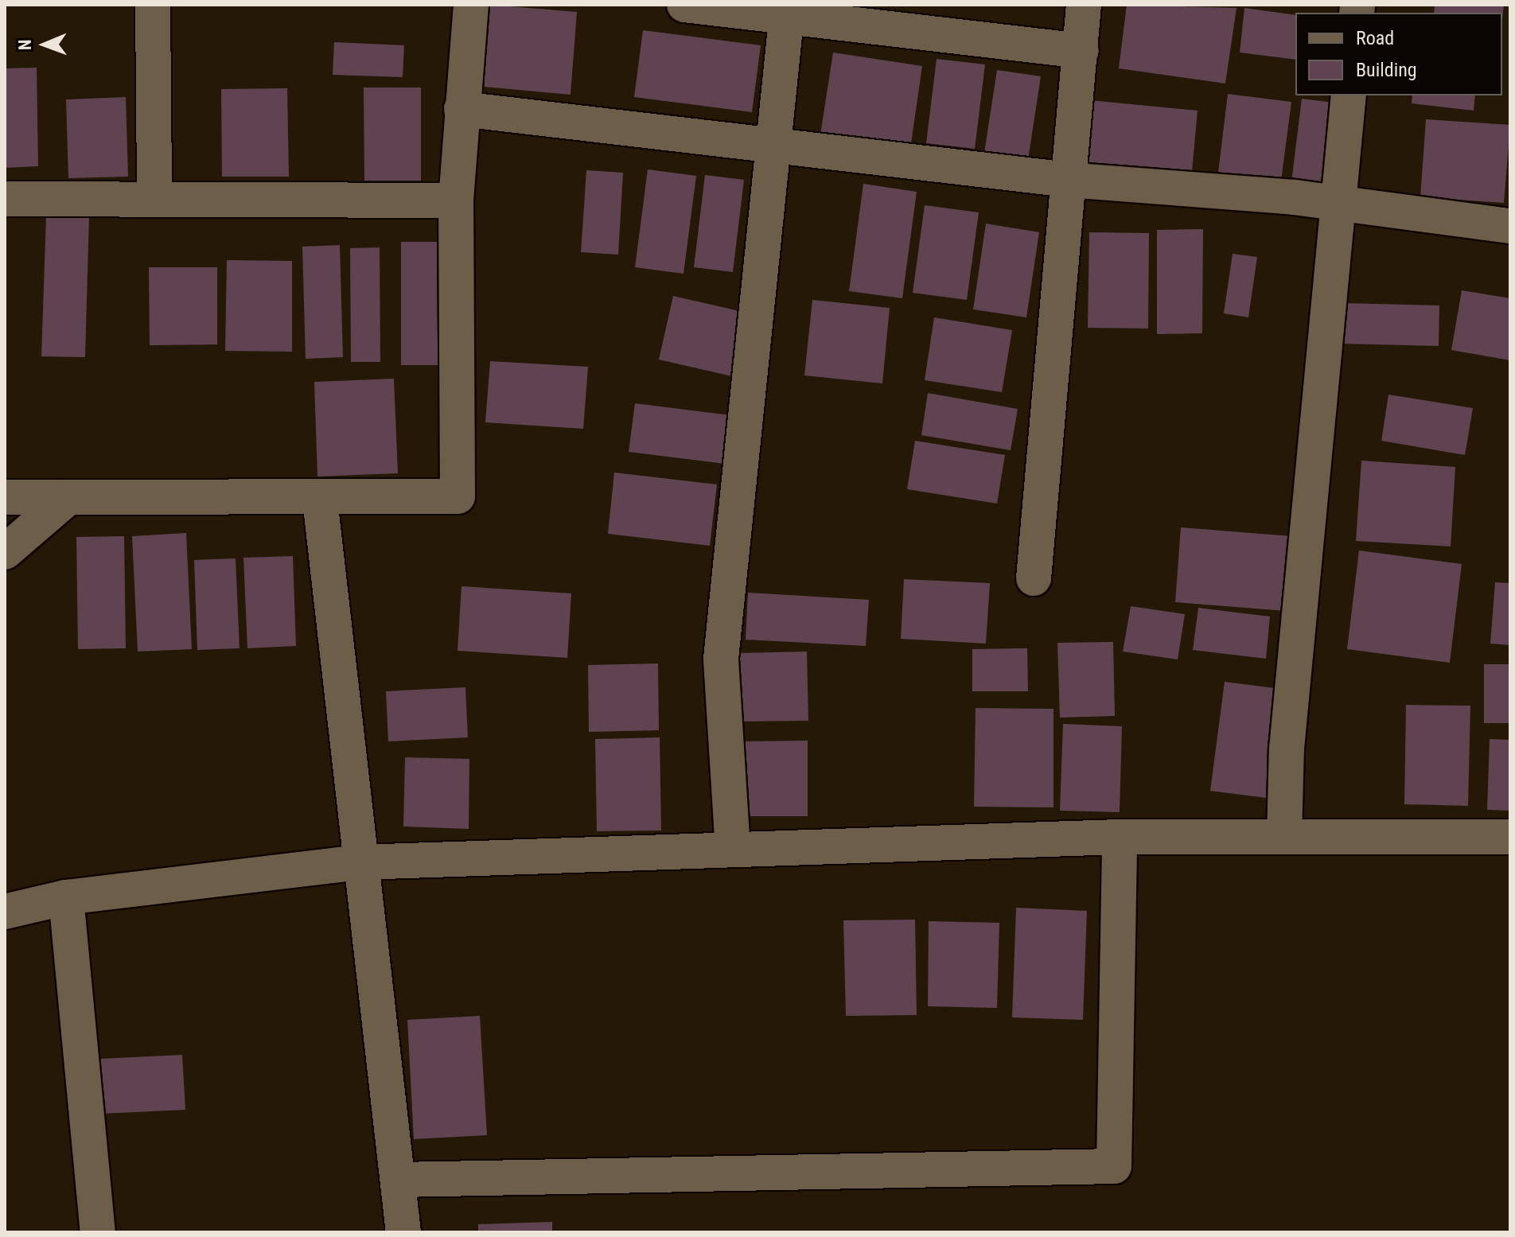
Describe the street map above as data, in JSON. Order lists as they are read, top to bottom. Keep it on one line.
{"legend":["Road","Building"],"north":"left"}
